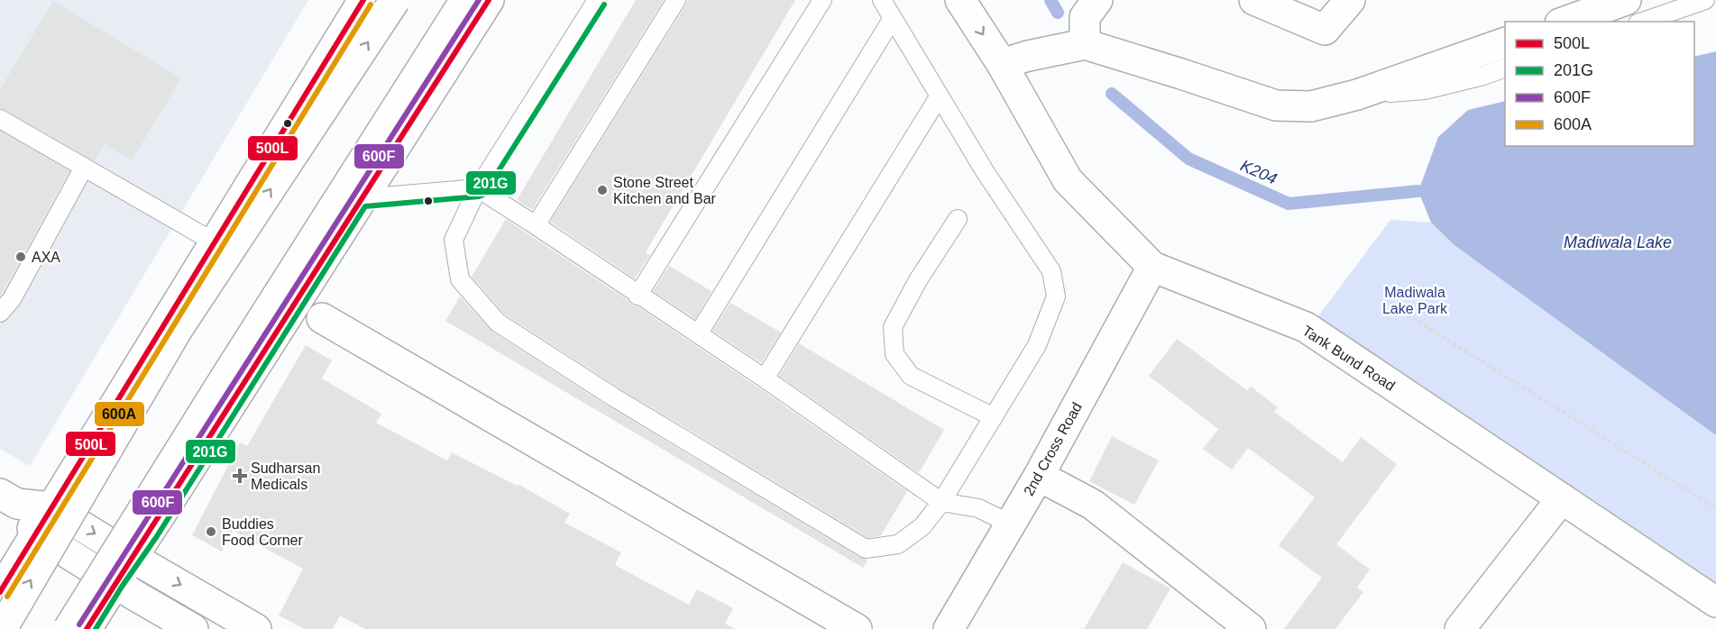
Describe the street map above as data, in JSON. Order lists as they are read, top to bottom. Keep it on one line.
{"streets":{"main road":["Tank Bund Road","2nd Cross Road"]},"crossings":[["Tank Bund Road","2nd Cross Road"]],"water":["K204","Madiwala Lake"],"parks":["Madiwala Lake Park"],"places":{"other":["Stone Street Kitchen and Bar","AXA","Buddies Food Corner"],"health":["Sudharsan Medicals"]},"lines":["transit line 500L","transit line 600F","transit line 201G","transit line 600A"],"legend":["500L","201G","600F","600A"]}
